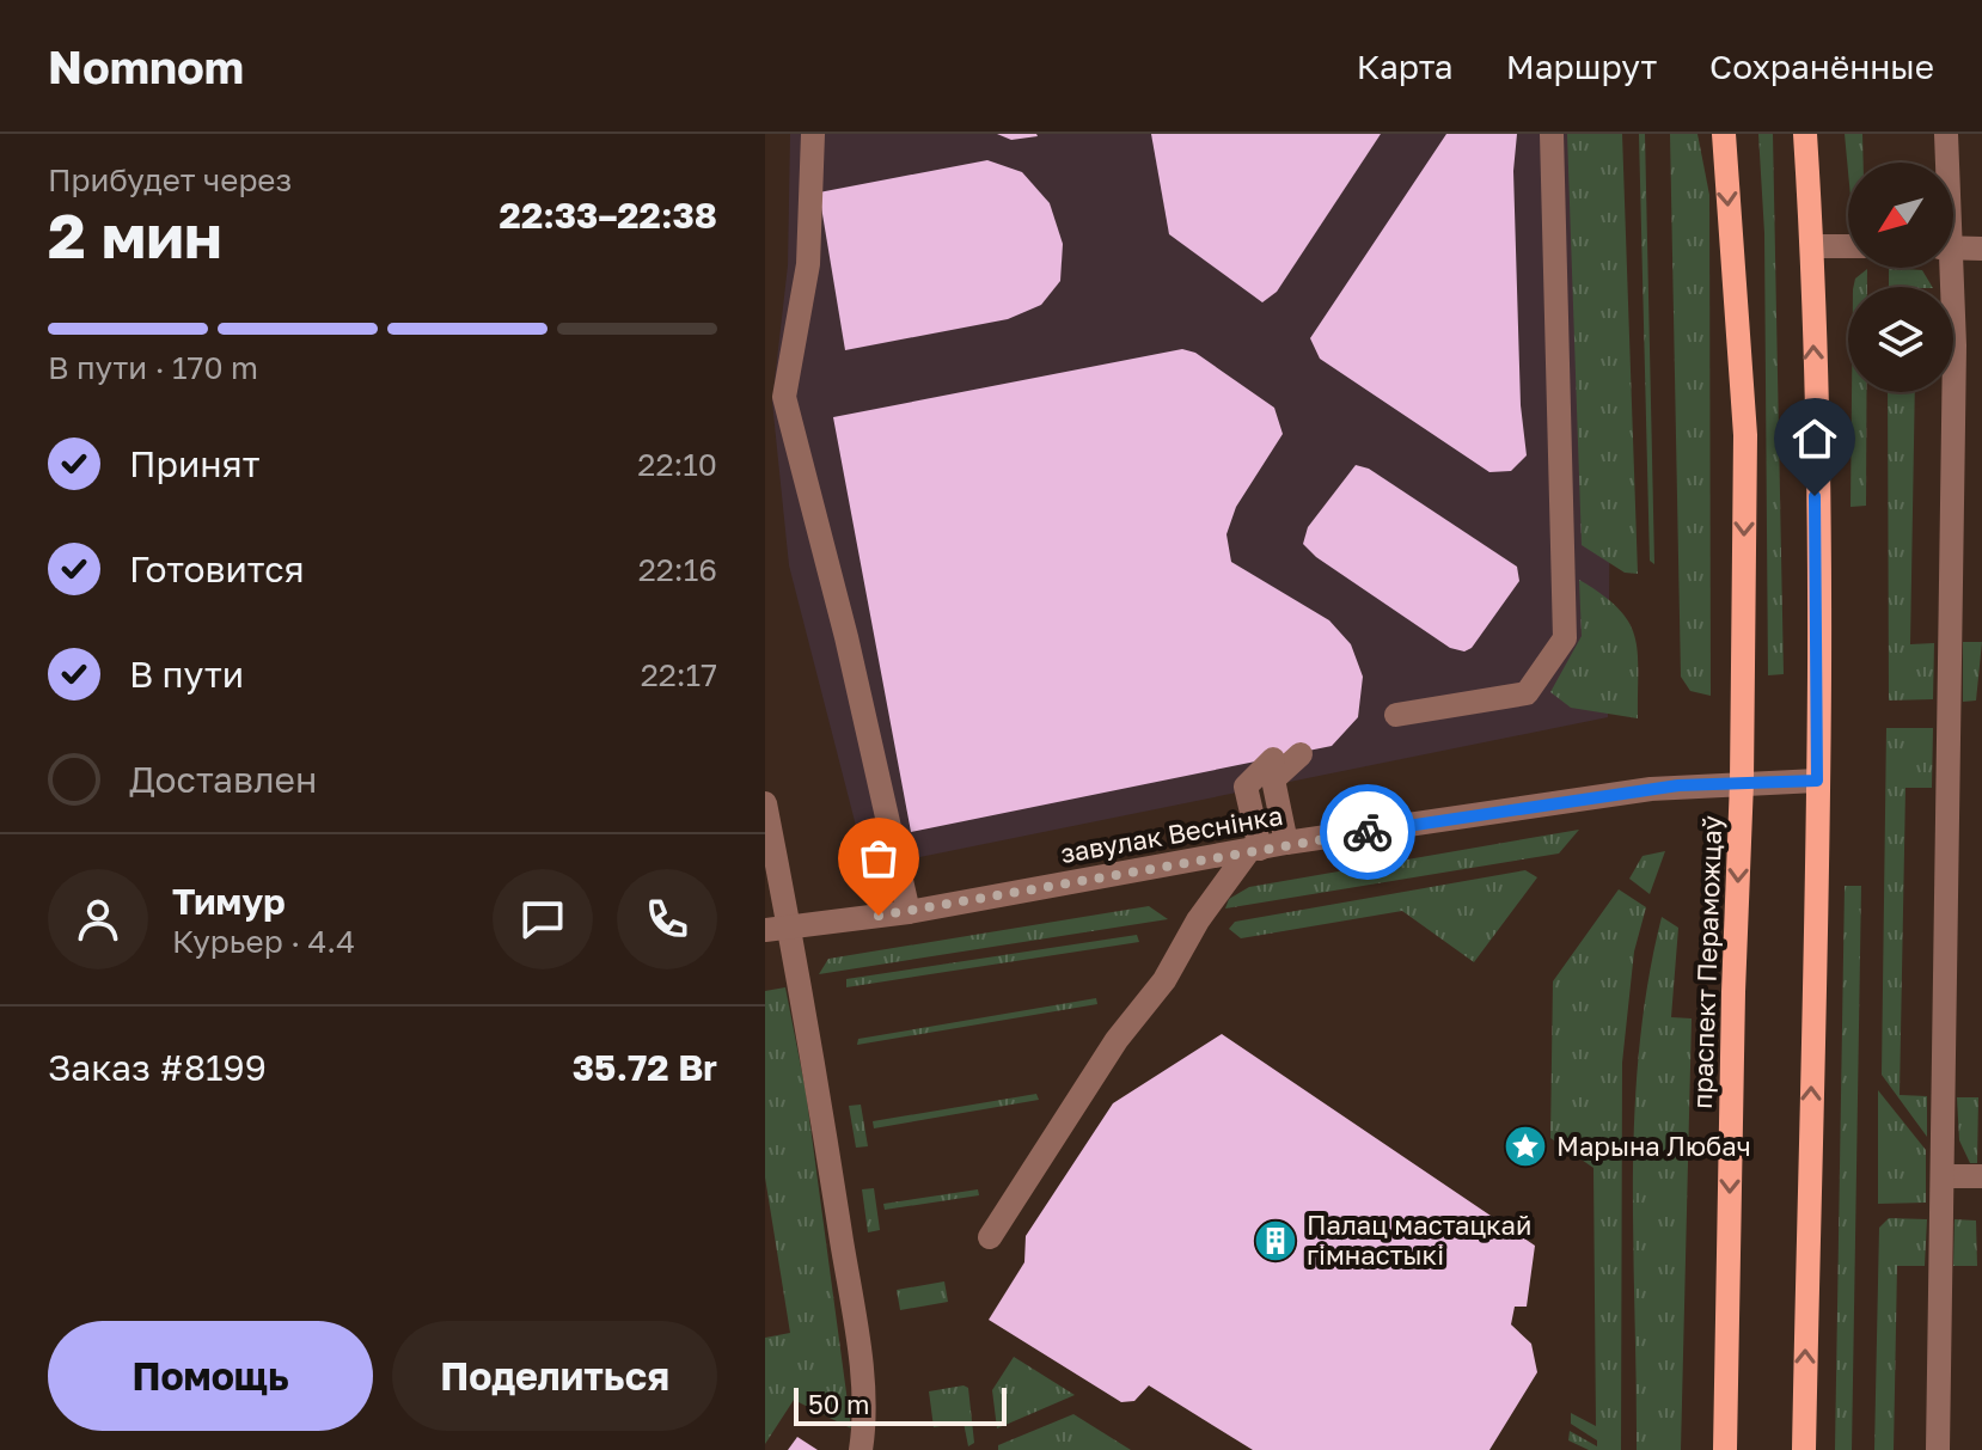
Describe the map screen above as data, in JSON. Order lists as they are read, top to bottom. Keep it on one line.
{"streets":{"main road":["праспект Пераможцаў"],"street":["завулак Веснінка"]},"crossings":[["завулак Веснінка","праспект Пераможцаў"]],"places":{"place":["Марына Любач"],"building":["Палац мастацкай гімнастыкі"]},"scale_bar":"50 m","north":"bottom left","page":{"header":"Nomnom","nav":["Карта","Маршрут","Сохранённые"],"heading":["2 мин","Прибудет через","22:33–22:38"],"panel":["Тимур","Курьер · 4.4","Заказ #8199","35.72 Br"],"bar":"В пути · 170 m","list":[["Принят","22:10"],["Готовится","22:16"],["В пути","22:17"],"Доставлен"],"buttons":["Помощь","Поделиться"],"scale":"50 m"}}
